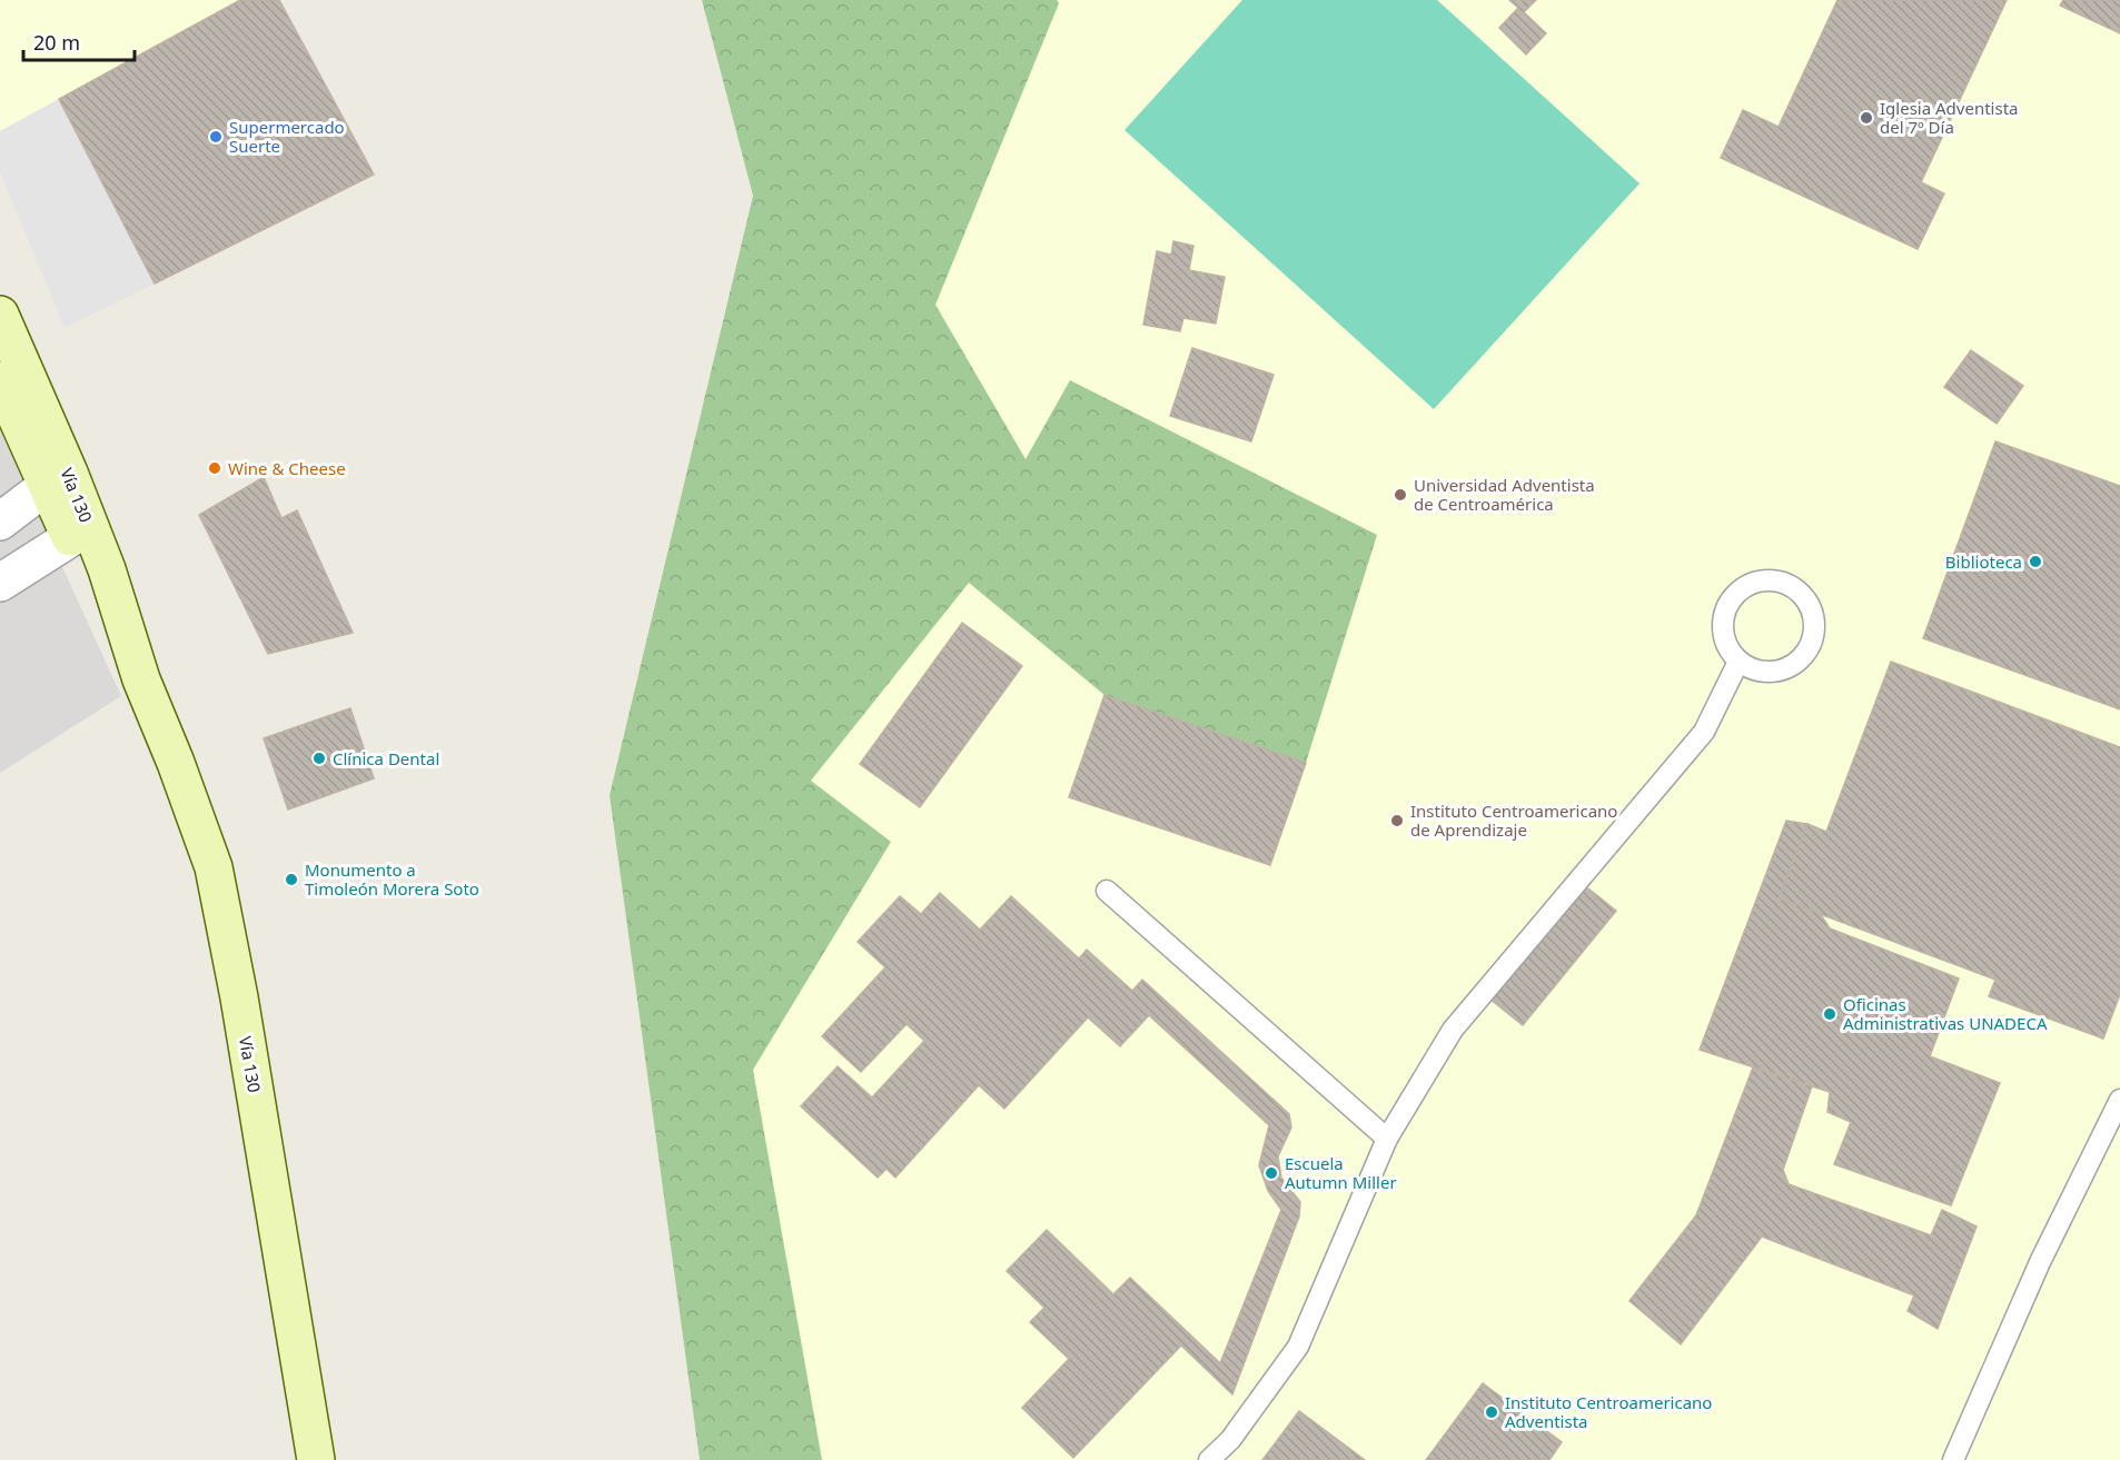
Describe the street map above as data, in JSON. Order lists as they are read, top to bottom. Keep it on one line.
{"streets":{"main road":["Vía 130"]},"places":["Iglesia Adventista del 7º Día","Supermercado Suerte","Wine & Cheese","Universidad Adventista de Centroamérica","Biblioteca","Clínica Dental","Instituto Centroamericano de Aprendizaje","Monumento a Timoleón Morera Soto","Oficinas Administrativas UNADECA","Escuela Autumn Miller","Instituto Centroamericano Adventista"],"scale_bar":"20 m"}
